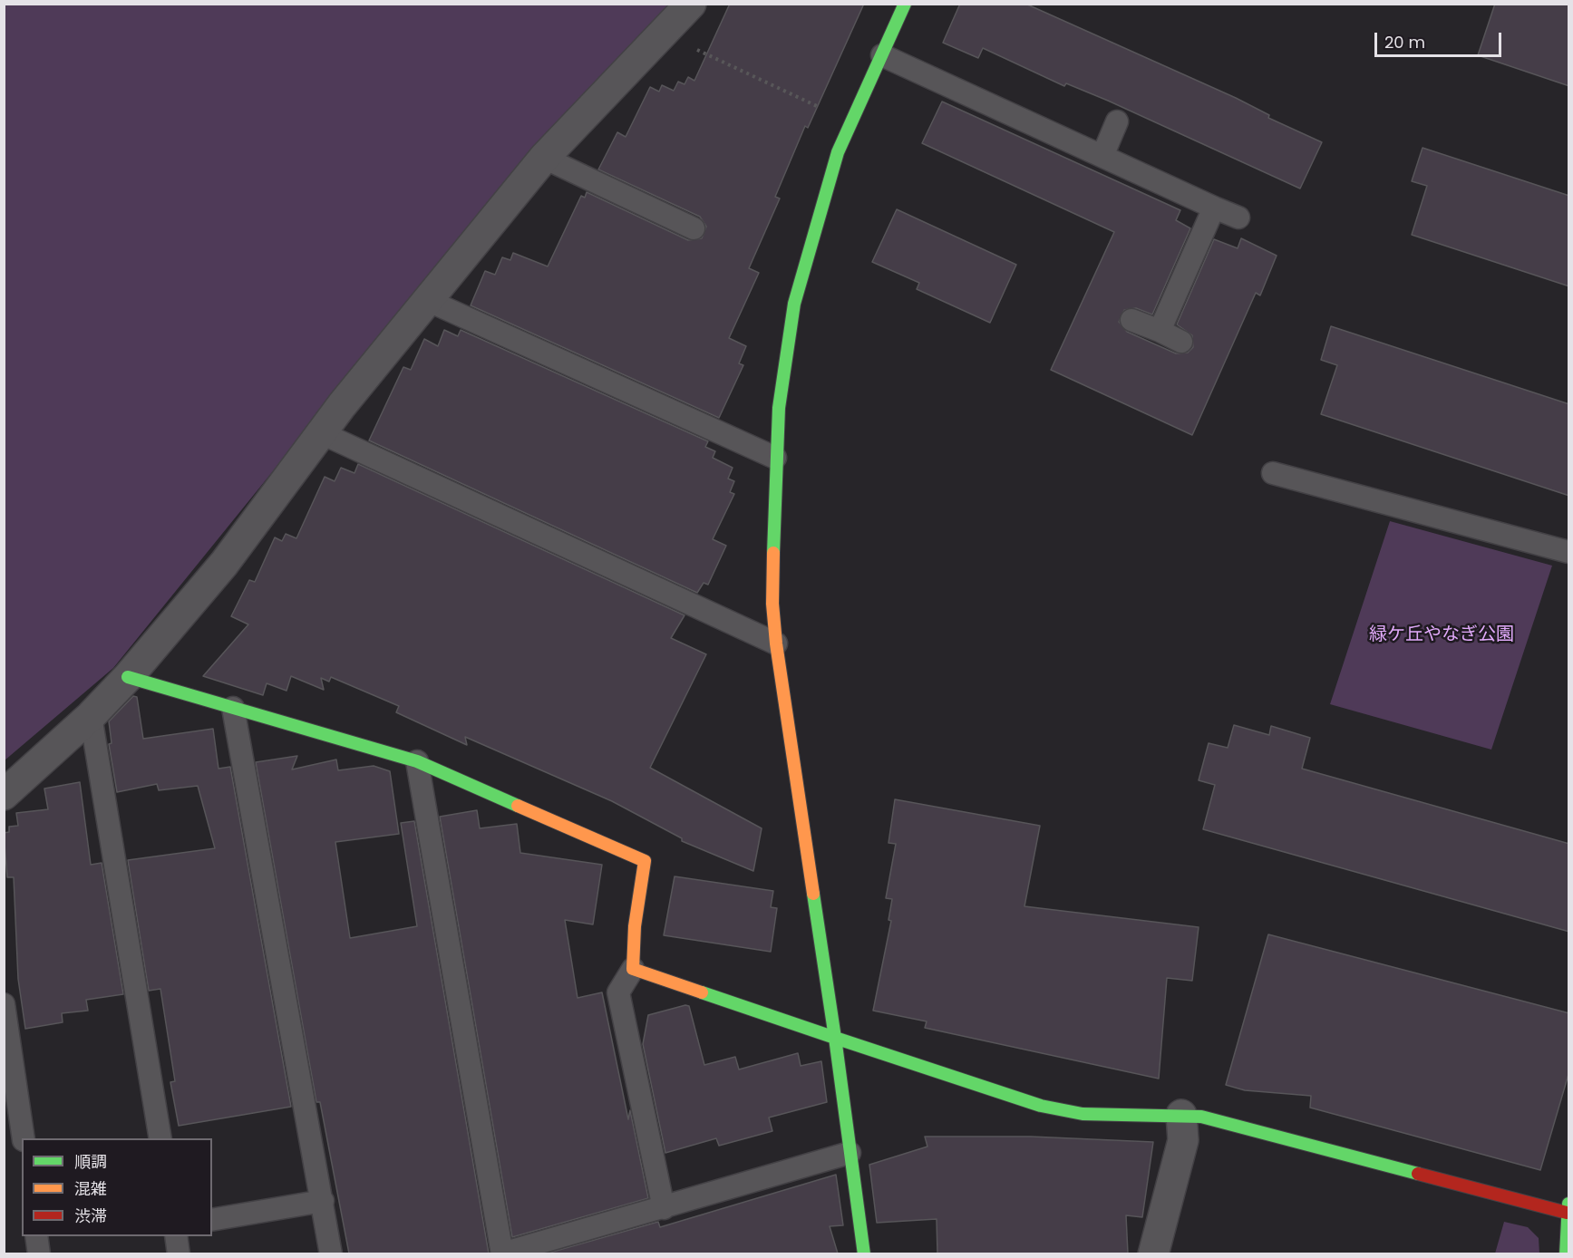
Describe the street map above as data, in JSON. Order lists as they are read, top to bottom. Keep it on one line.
{"parks":["緑ケ丘やなぎ公園"],"legend":["順調","混雑","渋滞"],"scale_bar":"20 m"}
